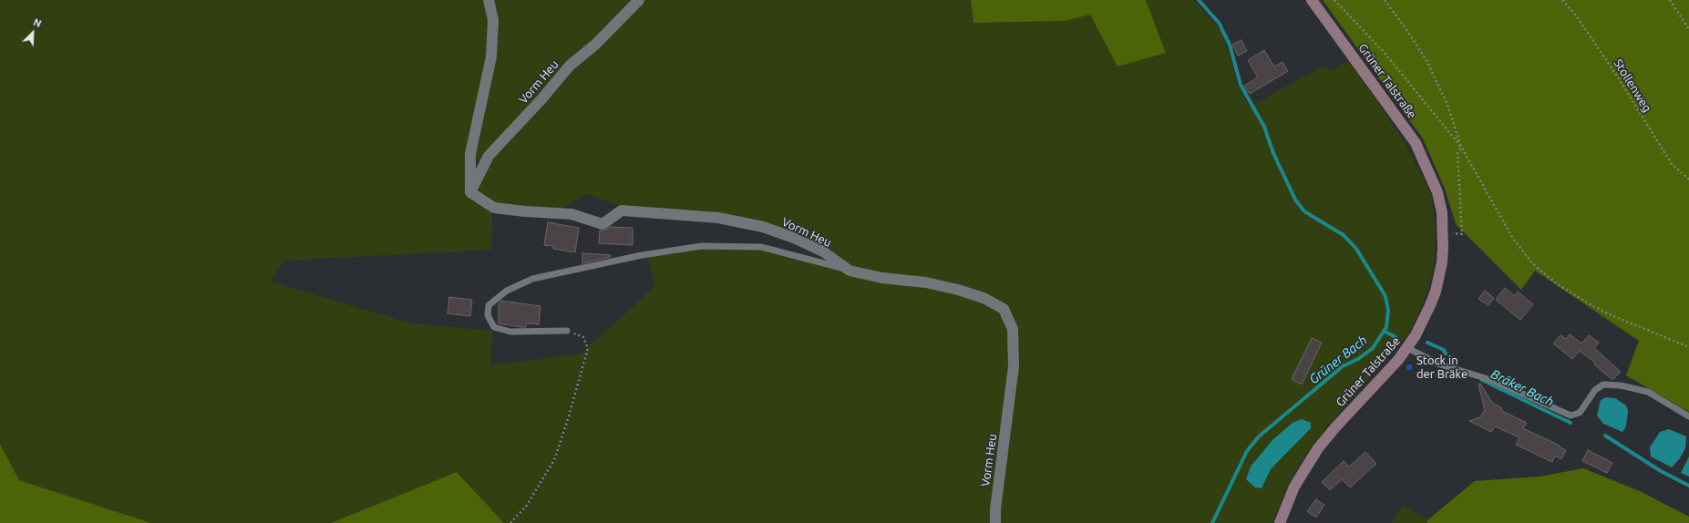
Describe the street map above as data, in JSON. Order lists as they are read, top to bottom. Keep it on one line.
{"streets":{"main road":["Grüner Talstraße"],"street":["Vorm Heu"],"path":["Stollenweg"]},"water":["Grüner Bach","Bräker Bach"],"places":["Stock in der Bräke"],"north":"top right"}
